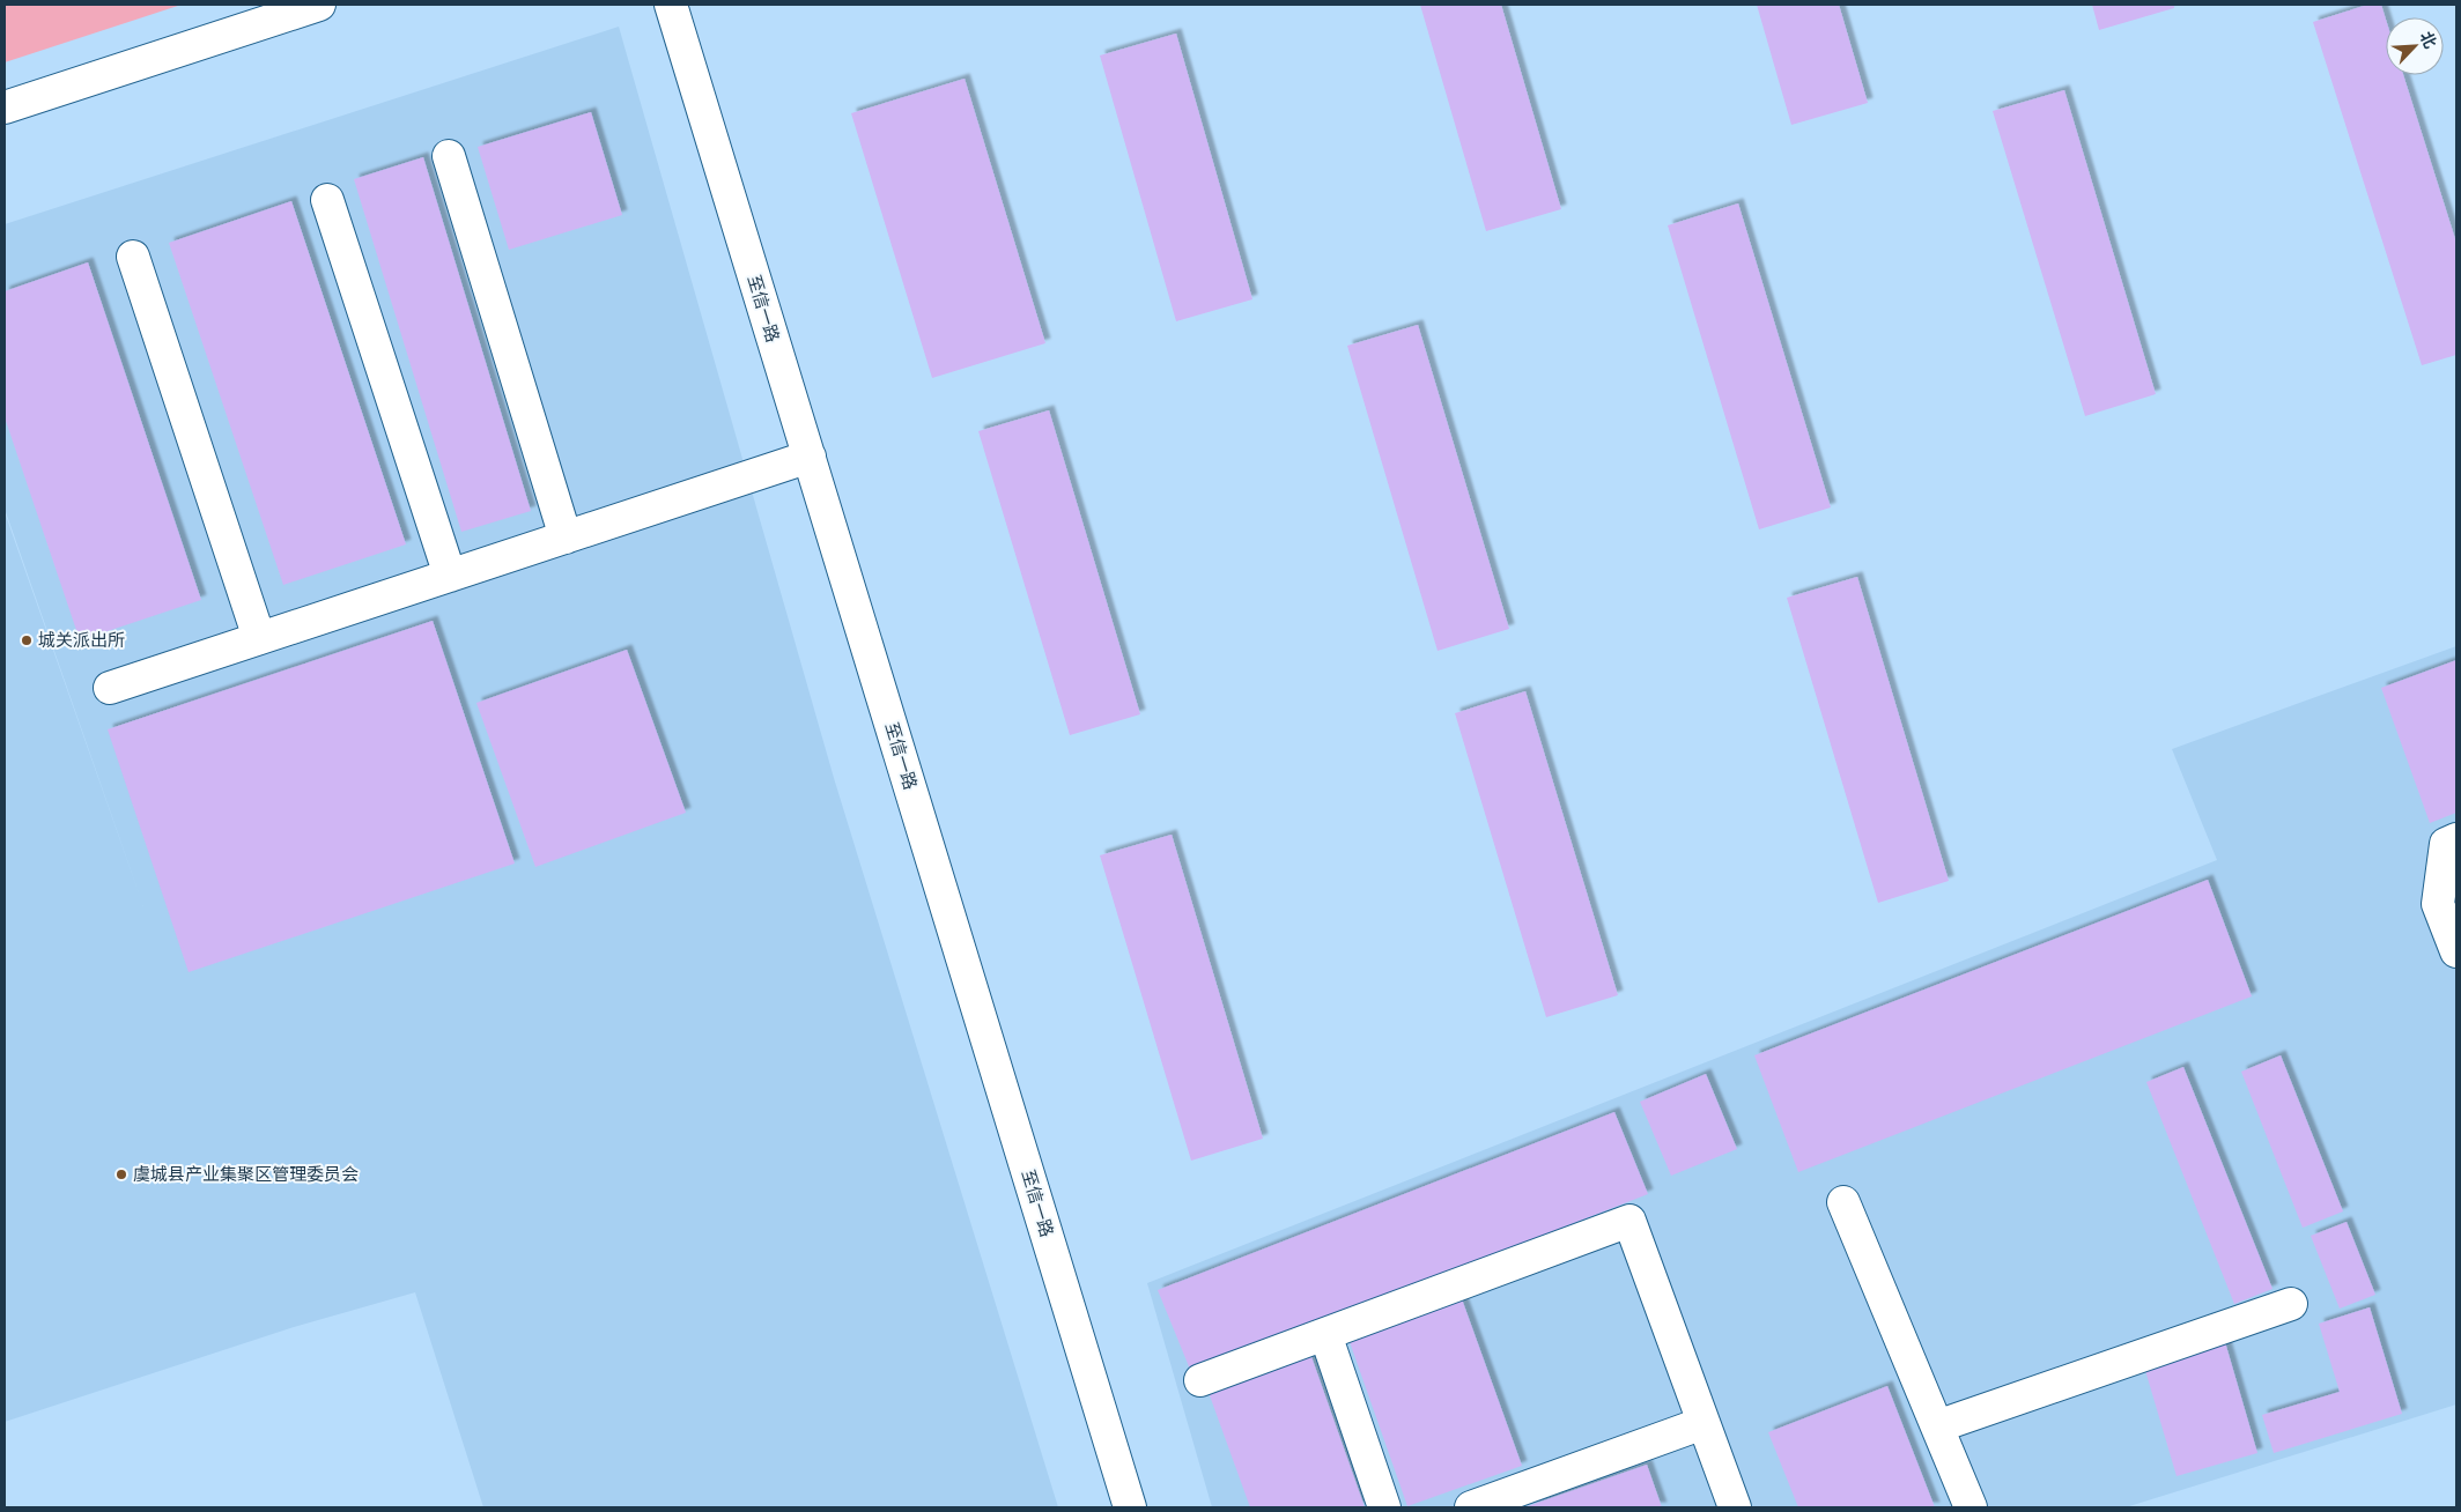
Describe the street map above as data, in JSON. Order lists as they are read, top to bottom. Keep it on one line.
{"streets":{"street":["至信一路"]},"places":["城关派出所","虞城县产业集聚区管理委员会"],"north":"top right"}
